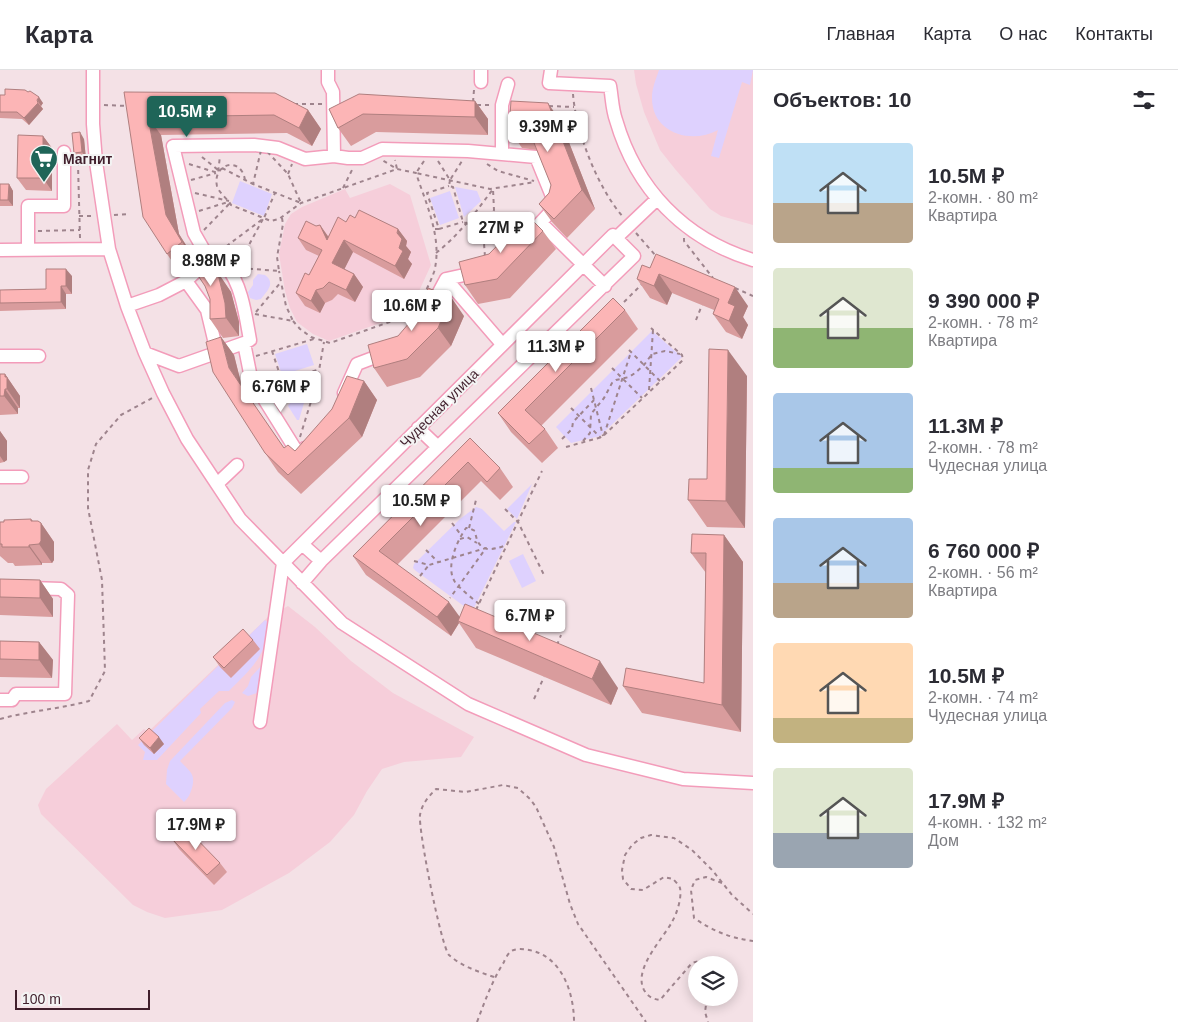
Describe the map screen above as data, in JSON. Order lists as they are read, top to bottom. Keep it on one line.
{"streets":{"street":["Чудесная улица"]},"places":{"supermarket":["Магнит"]},"scale_bar":"100 m","page":{"header":"Карта","nav":["Главная","Карта","О нас","Контакты"],"heading":"Объектов: 10","price":["10.5M ₽","9.39M ₽","27M ₽","8.98M ₽","10.6M ₽","11.3M ₽","6.76M ₽","10.5M ₽","6.7M ₽","17.9M ₽"],"list":[{"name":"10.5M ₽","note":"2-комн. · 80 m² · Квартира"},{"name":"9 390 000 ₽","note":"2-комн. · 78 m² · Квартира"},{"name":"11.3M ₽","note":"2-комн. · 78 m² · Чудесная улица"},{"name":"6 760 000 ₽","note":"2-комн. · 56 m² · Квартира"},{"name":"10.5M ₽","note":"2-комн. · 74 m² · Чудесная улица"},{"name":"17.9M ₽","note":"4-комн. · 132 m² · Дом"}],"scale":"100 m"}}
